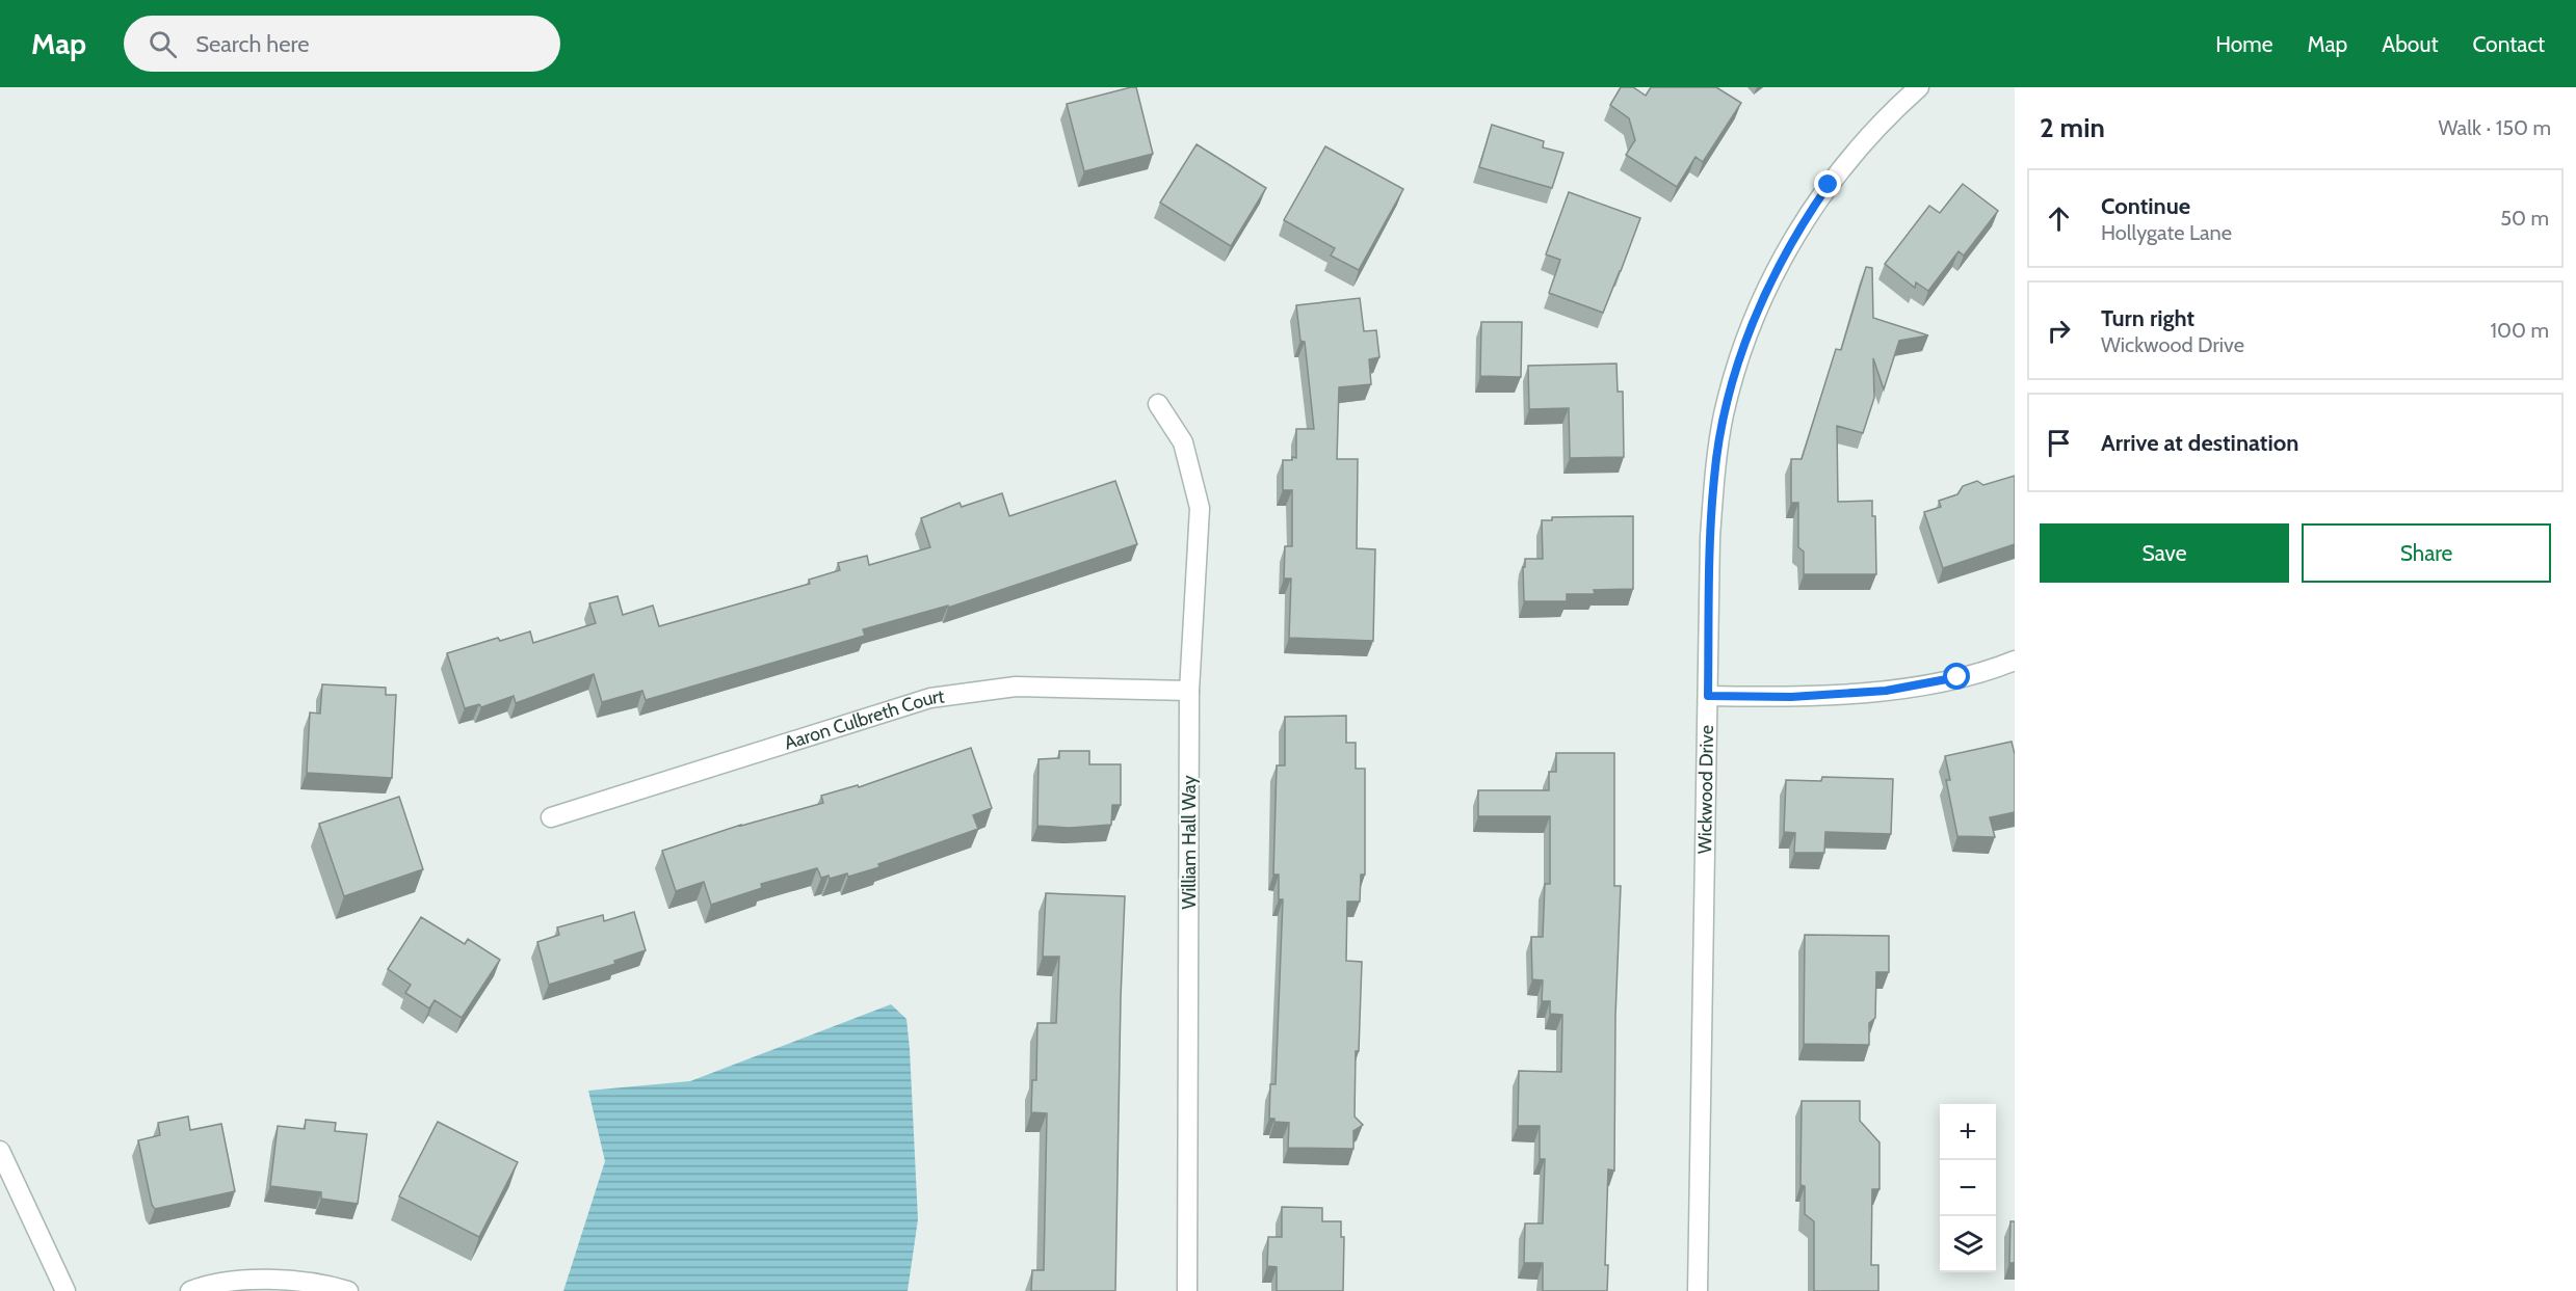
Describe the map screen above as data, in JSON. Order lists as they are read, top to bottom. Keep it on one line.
{"streets":{"street":["Aaron Culbreth Court","Wickwood Drive","William Hall Way"]},"crossings":[["Aaron Culbreth Court","William Hall Way"]],"page":{"header":"Map","search":"Search here","nav":["Home","Map","About","Contact"],"heading":["2 min","Walk · 150 m"],"list":[["Continue","Hollygate Lane","50 m"],["Turn right","Wickwood Drive","100 m"],"Arrive at destination"],"buttons":["Save","Share"],"map_buttons":["+","−"]}}
